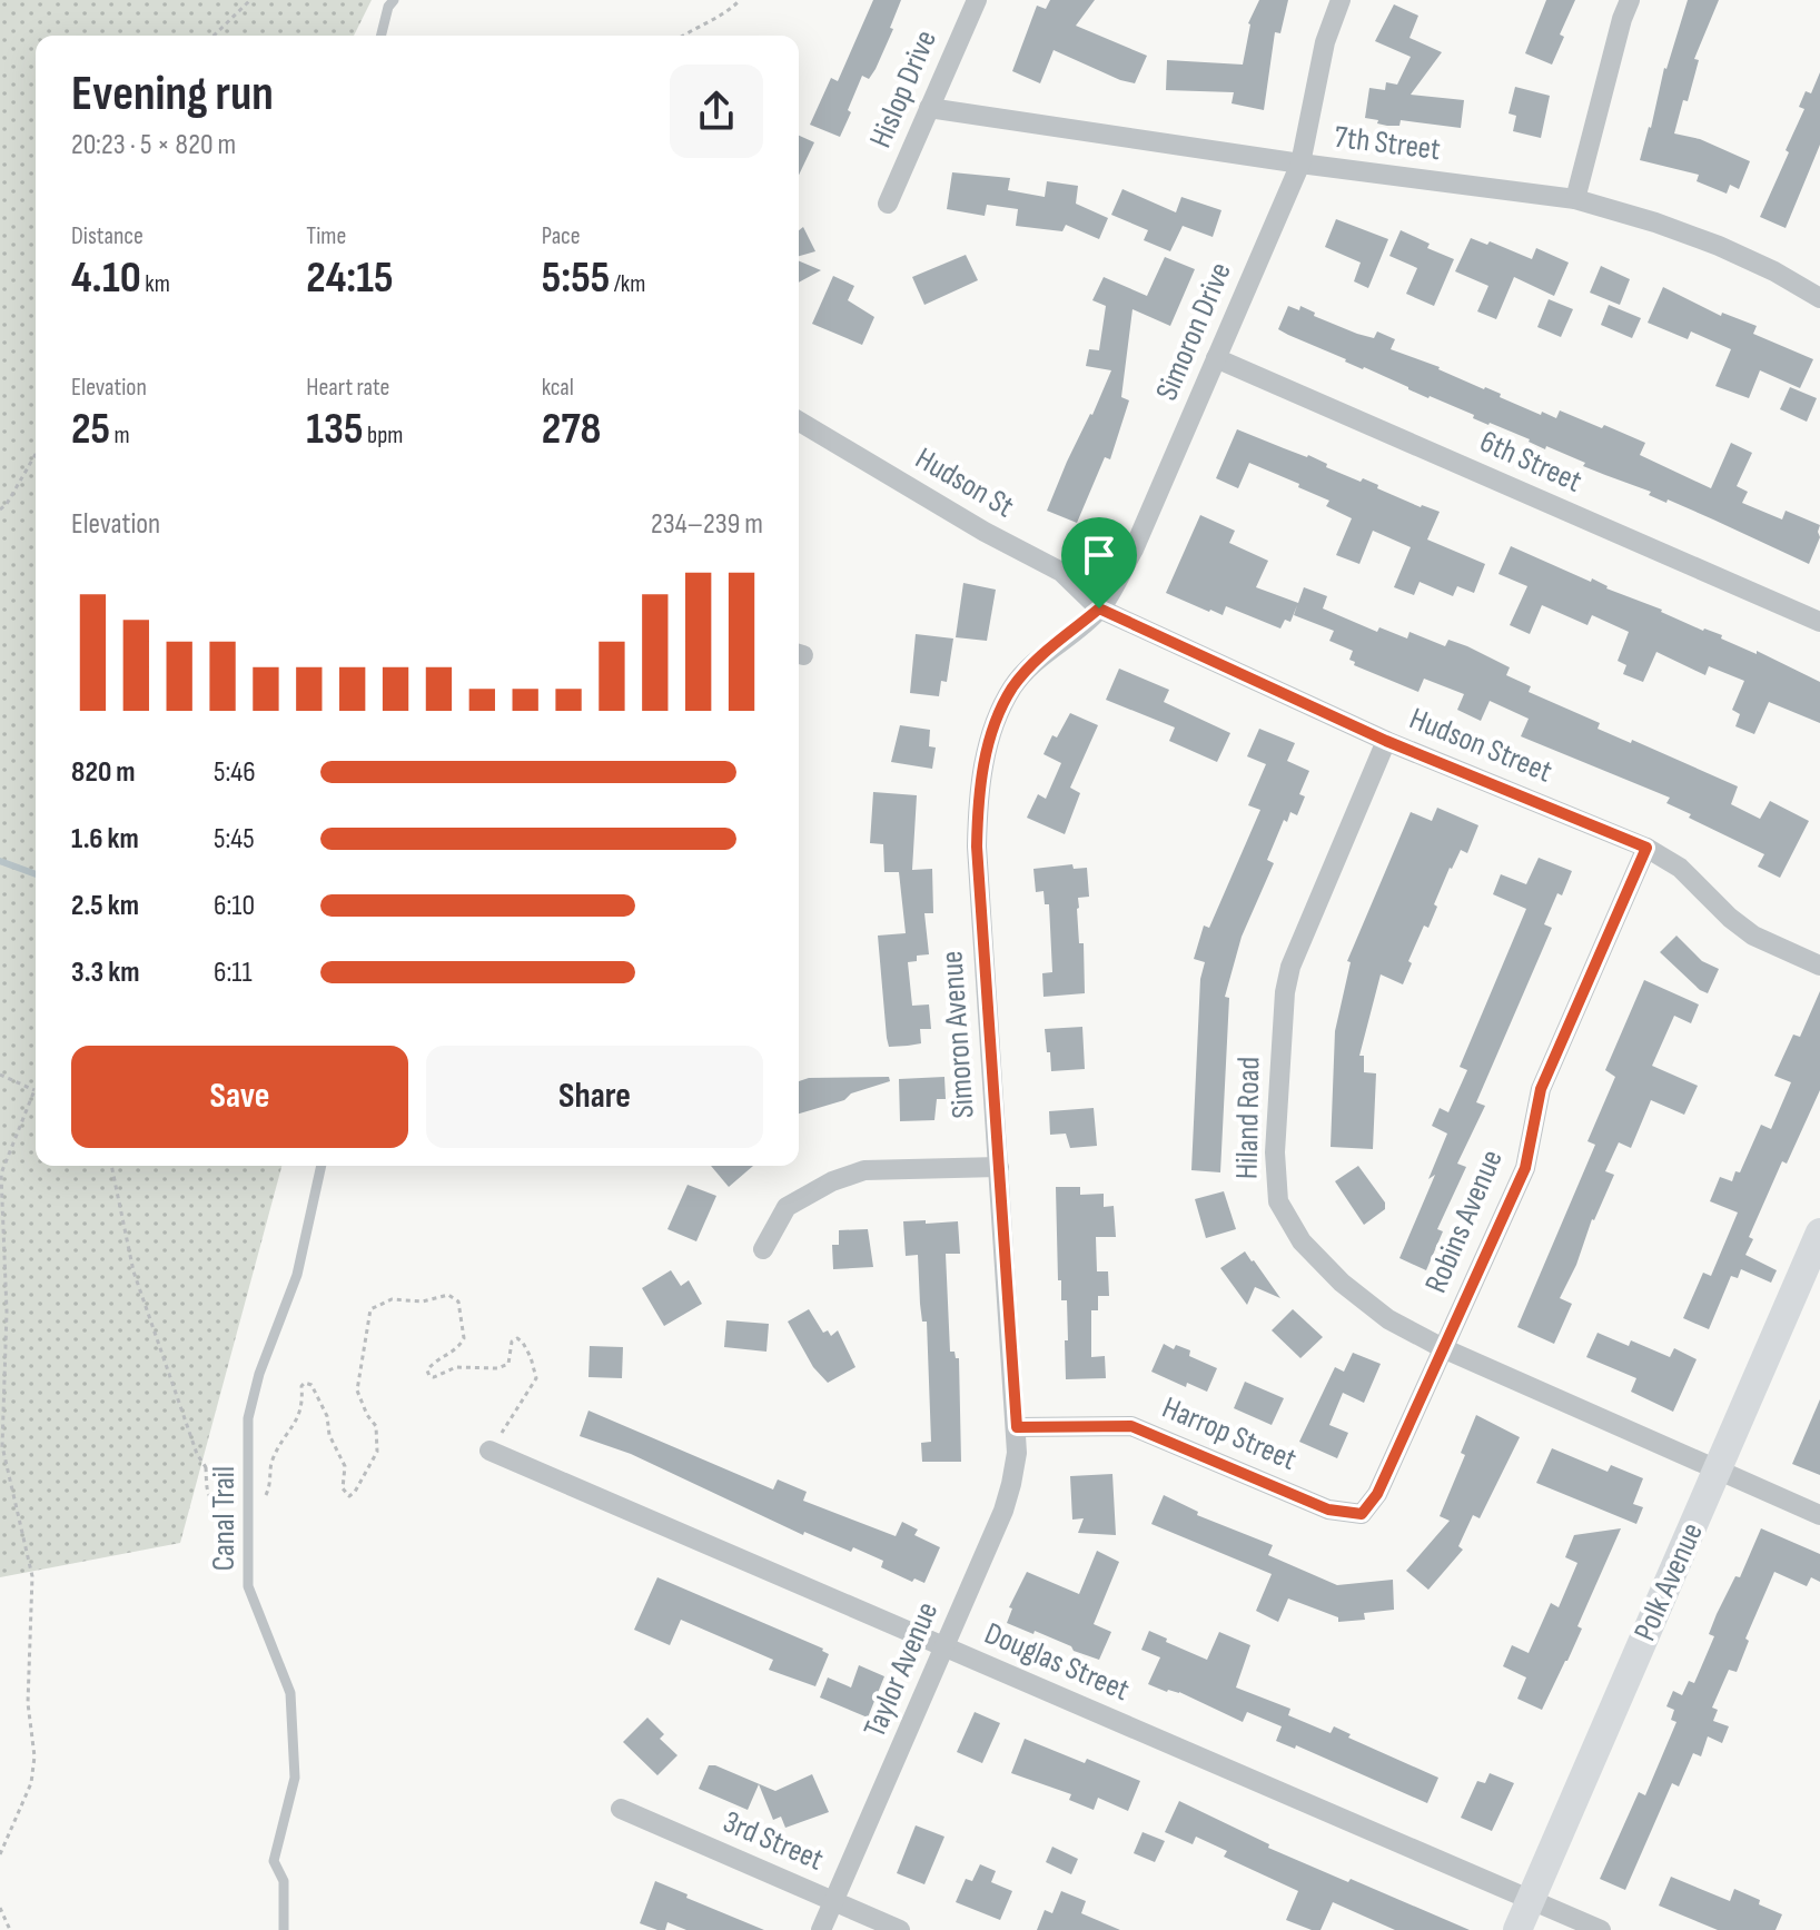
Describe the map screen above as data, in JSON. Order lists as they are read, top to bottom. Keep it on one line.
{"streets":{"street":["Hislop Drive","7th Street","Simoron Drive","6th Street","Hudson St","Hudson Street","Simoron Avenue","Hiland Road","Robins Avenue","Harrop Street","Polk Avenue","Douglas Street","Taylor Avenue","3rd Street"],"lane":["Canal Trail"]},"crossings":[["Hislop Drive","7th Street"],["7th Street","Simoron Drive"],["Simoron Drive","6th Street"],["Simoron Drive","Hudson St"],["Simoron Drive","Hudson Street"],["Simoron Drive","Simoron Avenue"],["Hudson St","Hudson Street"],["Hudson Street","Hiland Road"],["Hudson Street","Robins Avenue"],["Simoron Avenue","Harrop Street"],["Simoron Avenue","Taylor Avenue"],["Hiland Road","Robins Avenue"],["Hiland Road","Polk Avenue"],["Robins Avenue","Harrop Street"],["Harrop Street","Taylor Avenue"],["Polk Avenue","Douglas Street"],["Douglas Street","Taylor Avenue"],["Taylor Avenue","3rd Street"]],"page":{"heading":["Evening run","20:23 · 5 × 820 m"],"stats":[["Distance","4.10 km"],["Time","24:15"],["Pace","5:55 /km"],["Elevation","25 m"],["Heart rate","135 bpm"],["kcal","278"]],"chart":["Elevation","234–239 m"],"list":[{"name":"820 m","note":"5:46"},{"name":"1.6 km","note":"5:45"},{"name":"2.5 km","note":"6:10"},{"name":"3.3 km","note":"6:11"}],"buttons":["Save","Share"]}}
